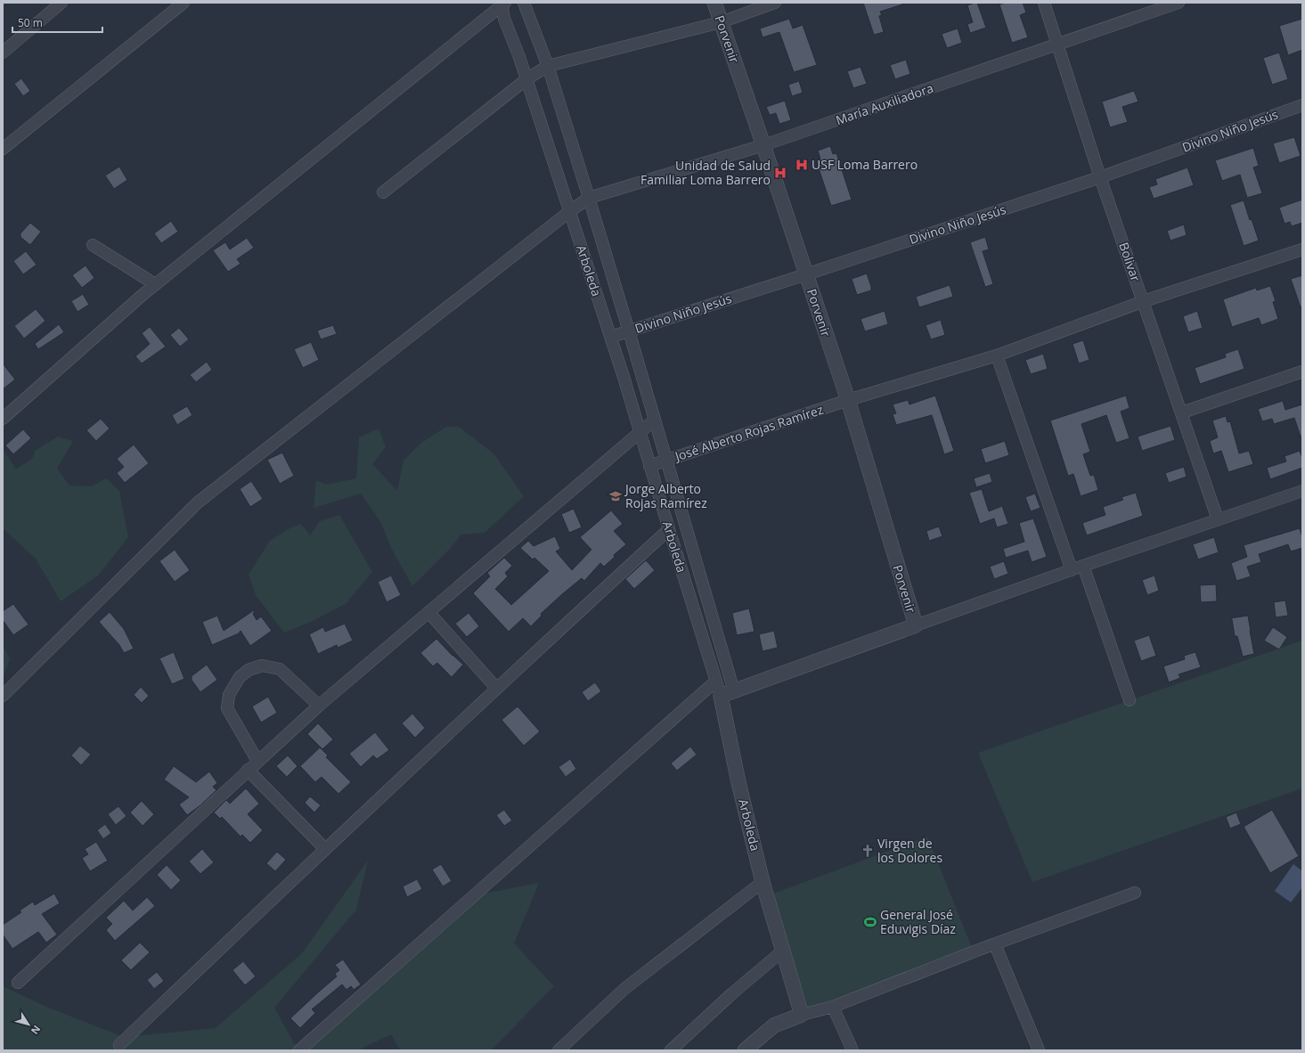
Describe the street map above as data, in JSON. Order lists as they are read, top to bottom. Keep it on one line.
{"streets":{"street":["Porvenir","María Auxiliadora","Divino Niño Jesús","Bolivar","Arboleda","José Alberto Rojas Ramírez"]},"crossings":[["Porvenir","María Auxiliadora"],["Porvenir","Divino Niño Jesús"],["Porvenir","José Alberto Rojas Ramírez"],["María Auxiliadora","Bolivar"],["María Auxiliadora","Arboleda"],["Divino Niño Jesús","Bolivar"],["Divino Niño Jesús","Arboleda"],["Bolivar","José Alberto Rojas Ramírez"],["Arboleda","José Alberto Rojas Ramírez"]],"places":{"hospital":["USF Loma Barrero","Unidad de Salud Familiar Loma Barrero"],"school or university":["Jorge Alberto Rojas Ramírez"],"church":["Virgen de los Dolores"],"sports":["General José Eduvigis Díaz"]},"scale_bar":"50 m","north":"bottom right"}
